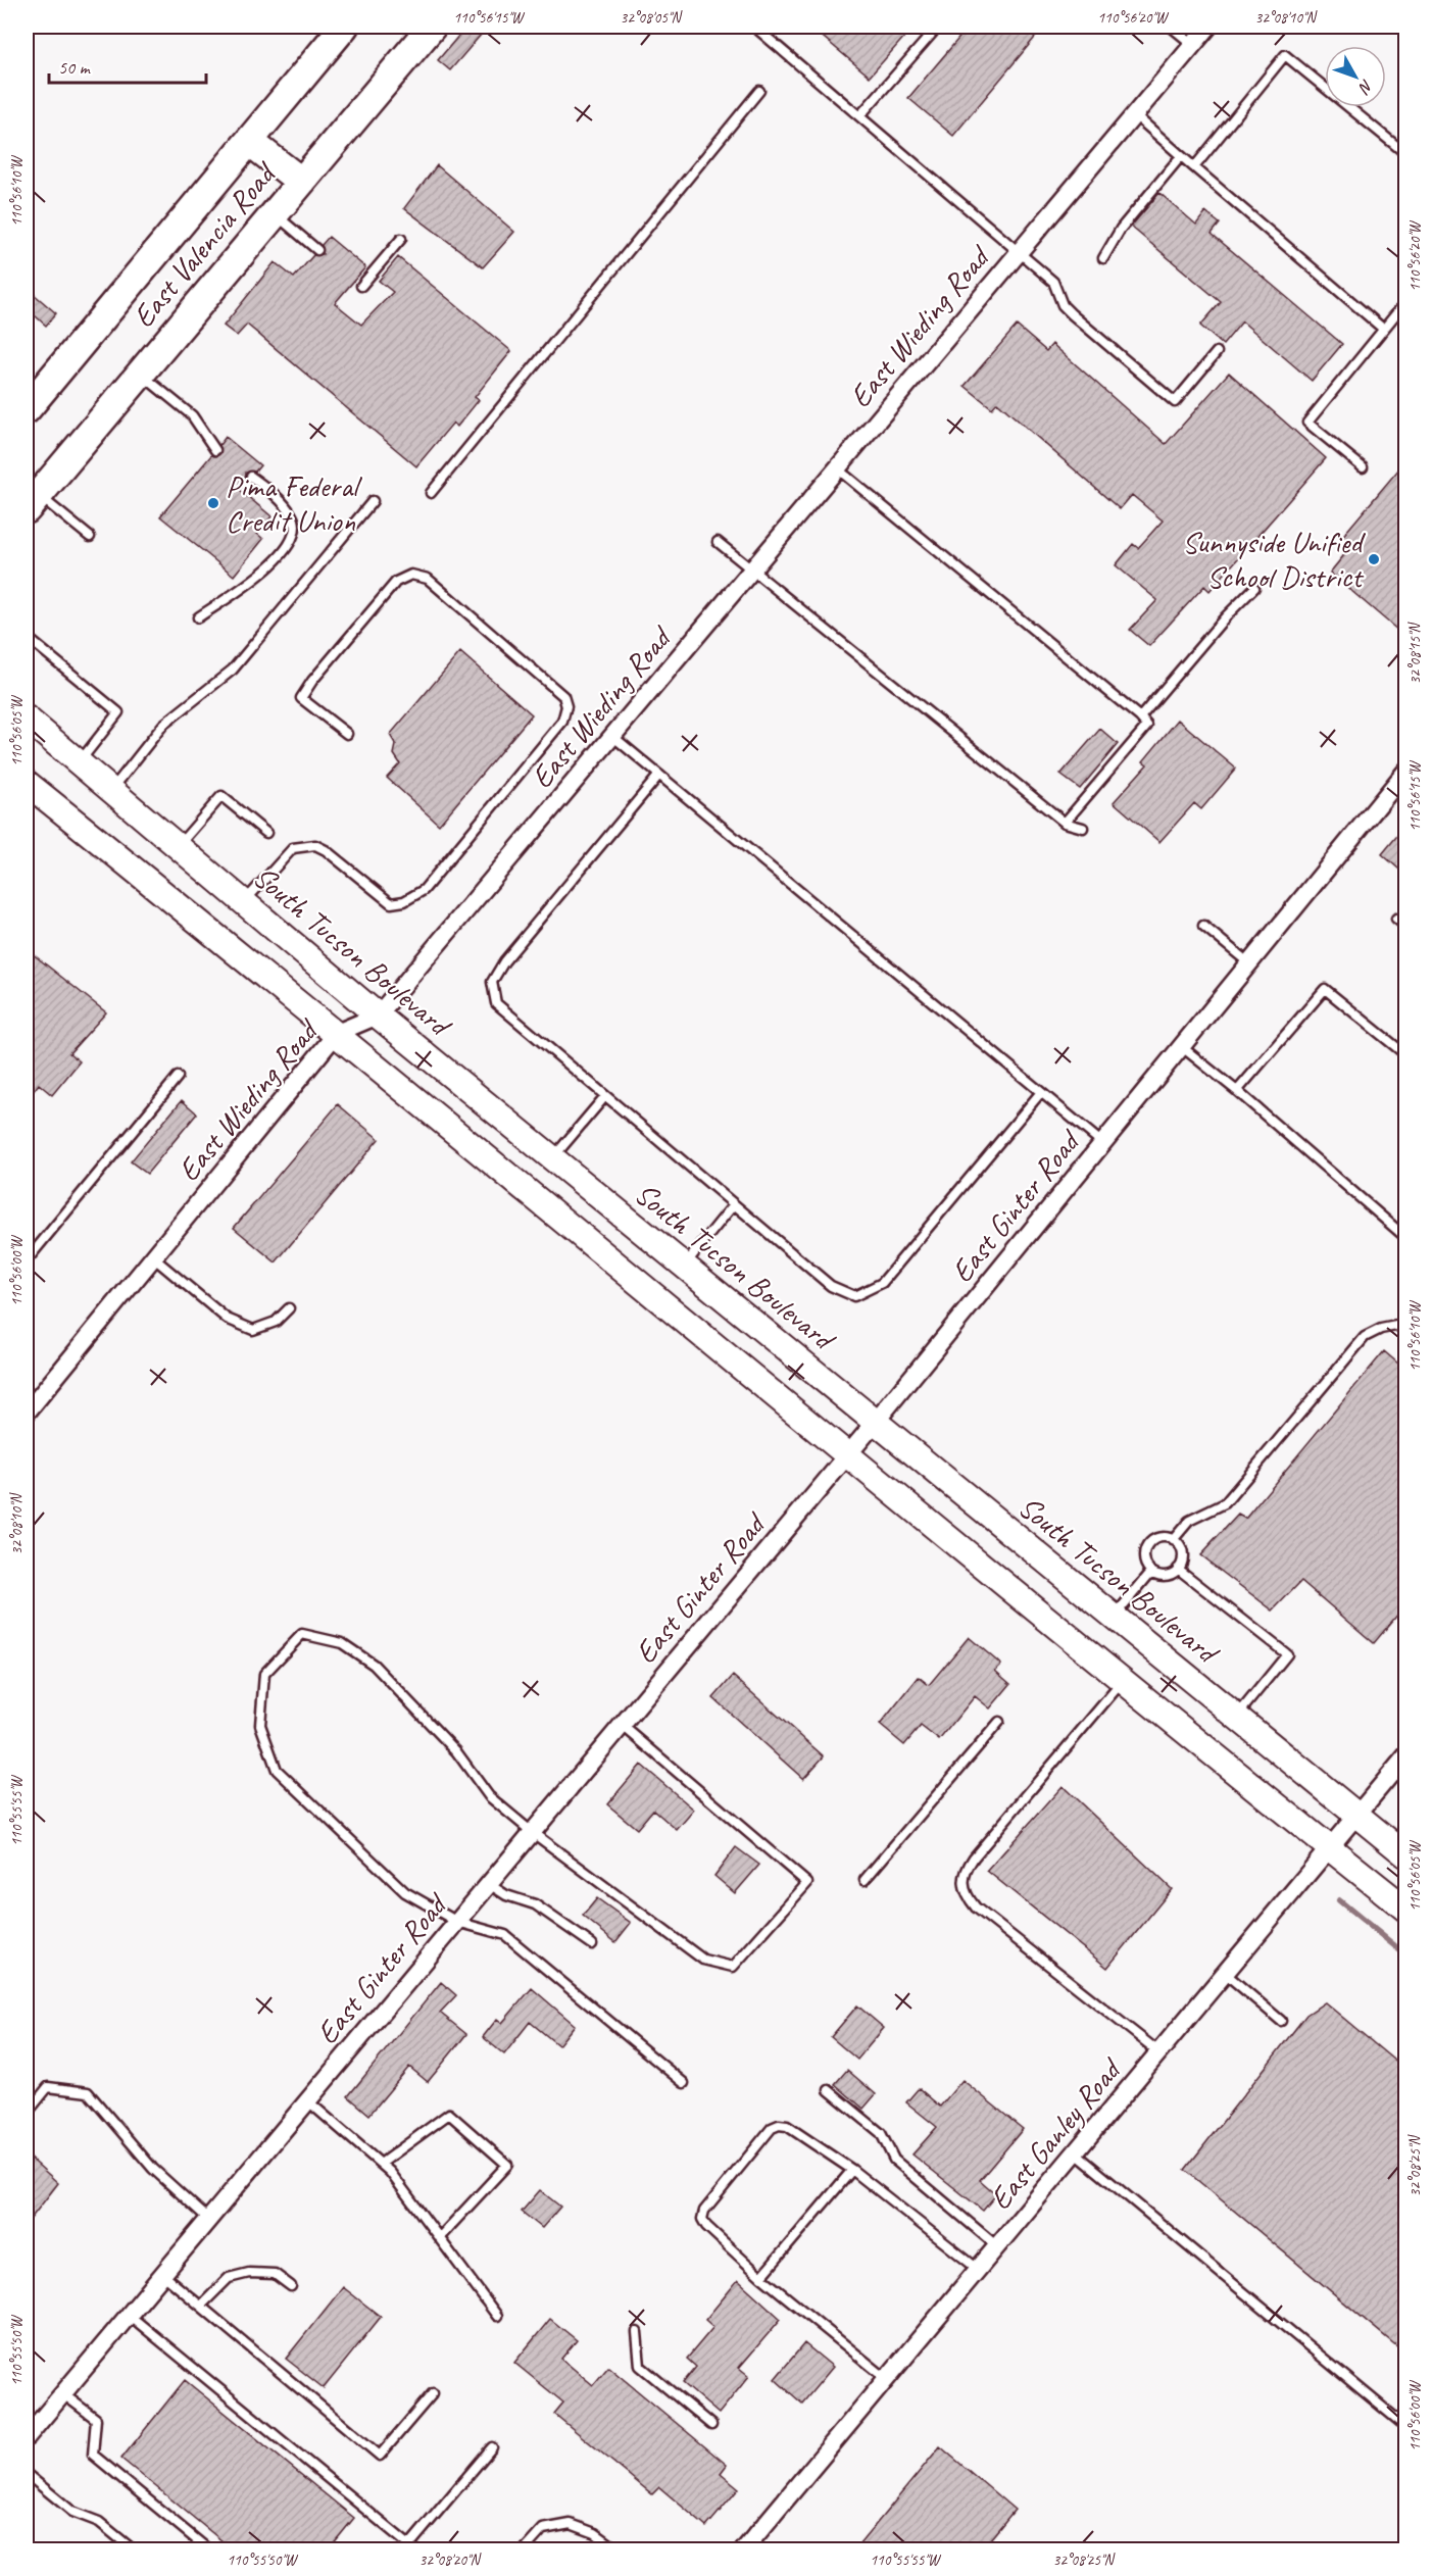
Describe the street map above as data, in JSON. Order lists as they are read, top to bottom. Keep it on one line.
{"streets":{"main road":["East Valencia Road","South Tucson Boulevard"],"street":["East Wieding Road","East Ginter Road","East Ganley Road"]},"crossings":[["East Wieding Road","South Tucson Boulevard"],["South Tucson Boulevard","East Ginter Road"],["South Tucson Boulevard","East Ganley Road"]],"places":["Pima Federal Credit Union","Sunnyside Unified School District"],"scale_bar":"50 m","north":"bottom right","coordinates":["110°56'15\"W","32°08'05\"N","110°56'20\"W","32°08'10\"N","110°56'10\"W","32°08'15\"N","110°56'05\"W","110°56'00\"W","110°55'55\"W","32°08'25\"N","110°55'50\"W","32°08'20\"N"]}
